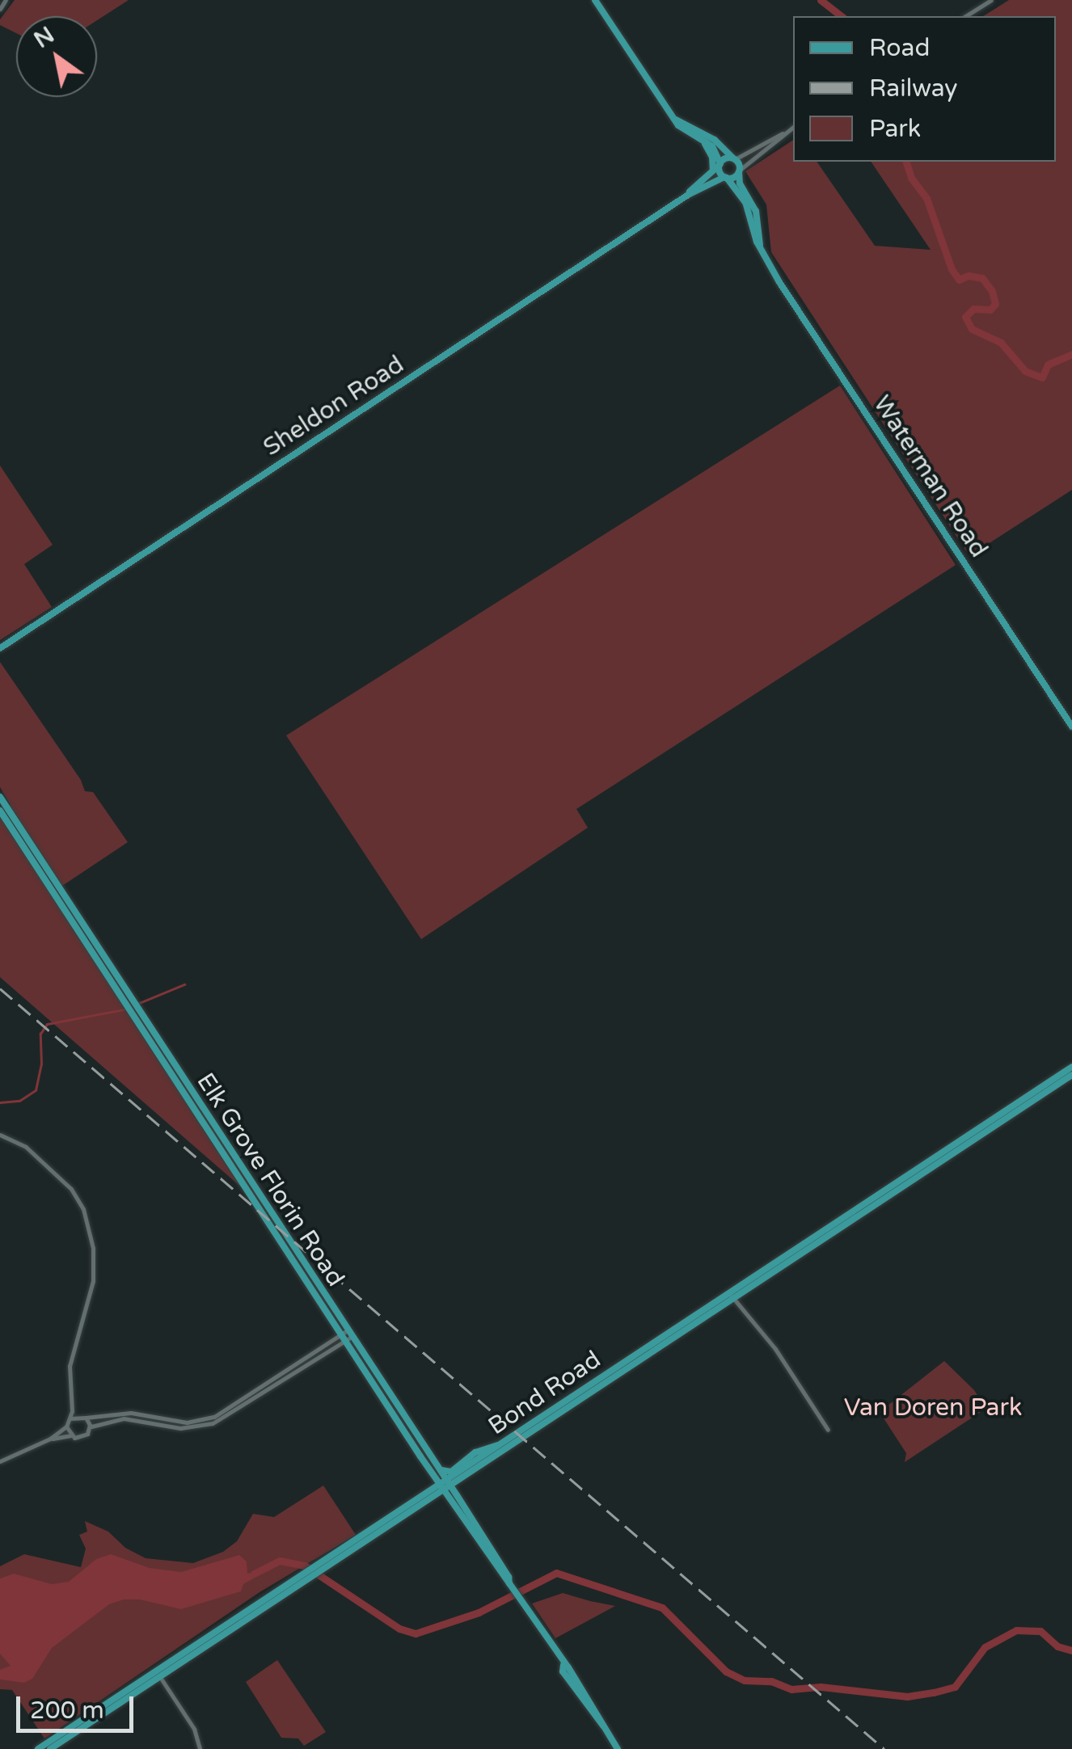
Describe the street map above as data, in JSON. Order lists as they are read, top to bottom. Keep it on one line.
{"streets":{"main road":["Sheldon Road","Waterman Road","Elk Grove Florin Road","Bond Road"]},"crossings":[["Sheldon Road","Waterman Road"],["Elk Grove Florin Road","Bond Road"]],"parks":["Van Doren Park"],"legend":["Road","Railway","Park"],"scale_bar":"200 m","north":"top left"}
